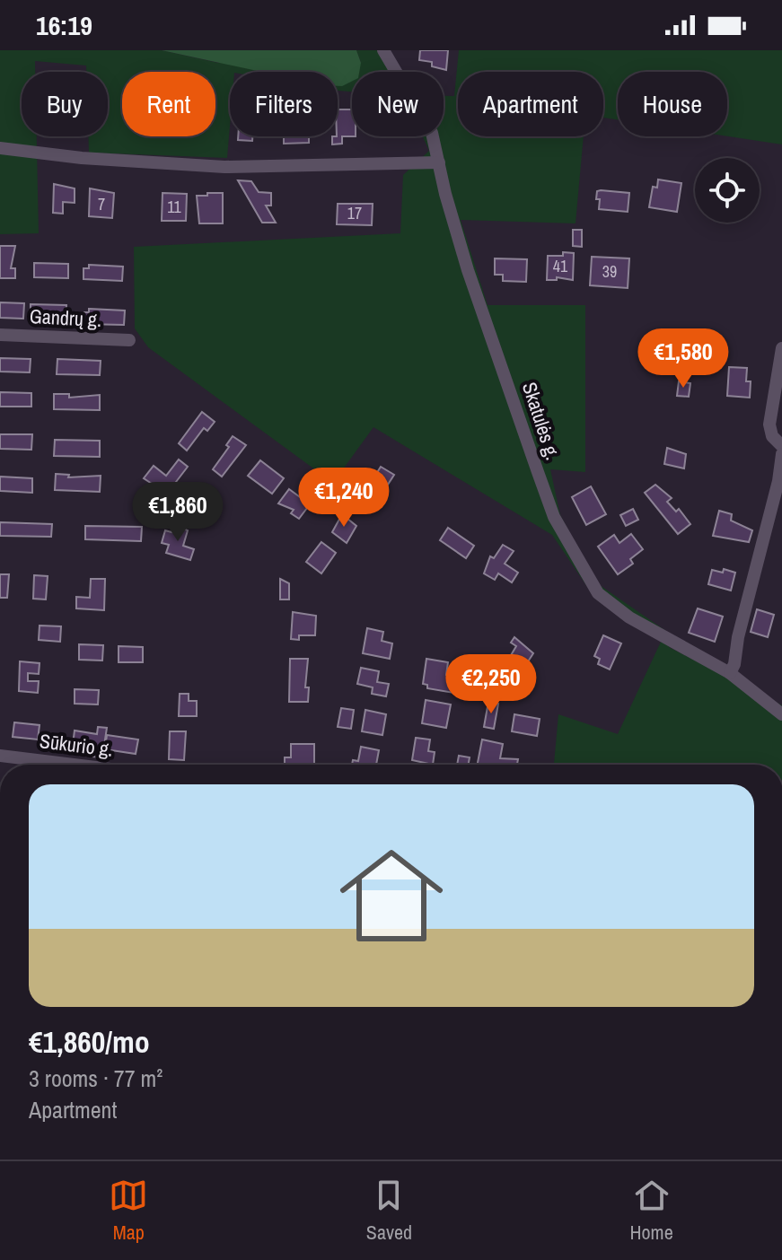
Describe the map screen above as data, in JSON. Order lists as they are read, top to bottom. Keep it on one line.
{"streets":{"street":["Gandrų g.","Skatulės g.","Sūkurio g."]},"house_numbers":["7","11","17","41","39"],"page":{"status":"16:19","chip":["Buy","Rent","Filters","New","Apartment","House"],"price":["€1,580","€1,240","€1,860","€2,250"],"list":[{"name":"€1,860/mo","note":"3 rooms · 77 m² · Apartment"}],"tabs":["Map","Saved","Home"]}}
